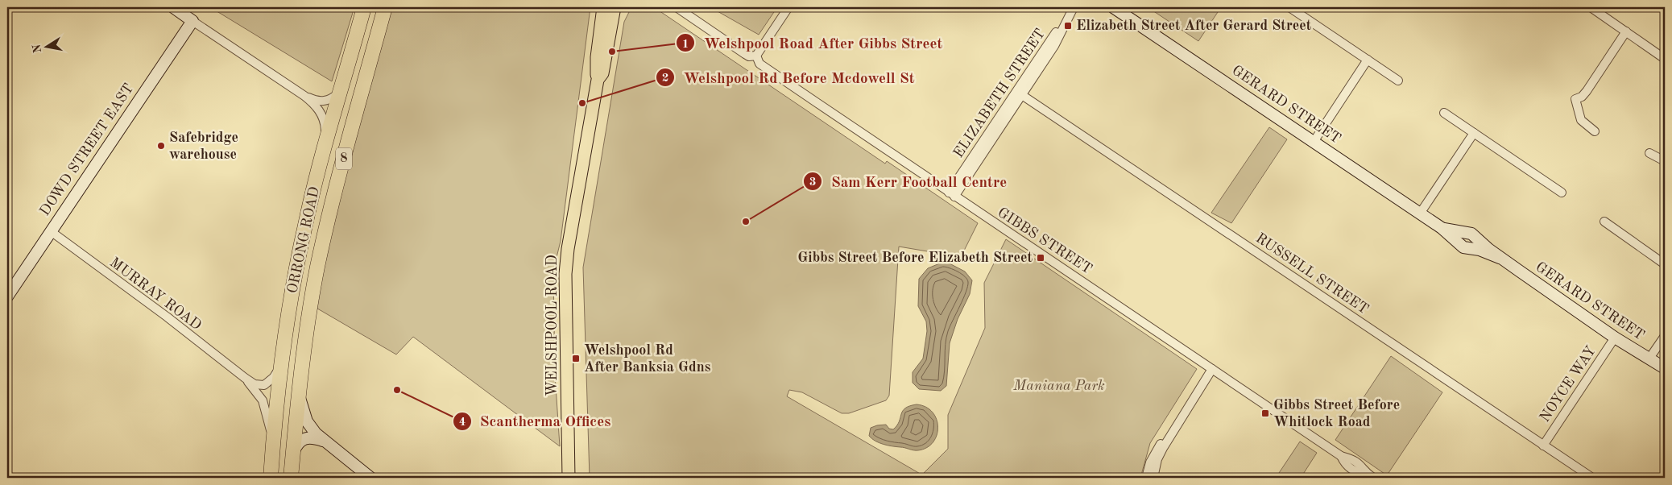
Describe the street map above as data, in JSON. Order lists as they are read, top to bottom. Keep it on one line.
{"streets":{"highway":["8","ORRONG ROAD"],"main road":["WELSHPOOL ROAD"],"street":["ELIZABETH STREET","GERARD STREET","DOWD STREET EAST","GIBBS STREET","RUSSELL STREET","MURRAY ROAD","NOYCE WAY"]},"crossings":[["ELIZABETH STREET","GIBBS STREET"],["ELIZABETH STREET","RUSSELL STREET"],["GERARD STREET","NOYCE WAY"],["DOWD STREET EAST","MURRAY ROAD"],["ORRONG ROAD","MURRAY ROAD"],["RUSSELL STREET","NOYCE WAY"]],"parks":["Maniana Park"],"places":{"transit":["Elizabeth Street After Gerard Street","Gibbs Street Before Elizabeth Street","Welshpool Rd After Banksia Gdns","Gibbs Street Before Whitlock Road"],"other":["Welshpool Road After Gibbs Street","Welshpool Rd Before Mcdowell St","Safebridge warehouse","Sam Kerr Football Centre","Scantherma Offices"]},"north":"left"}
